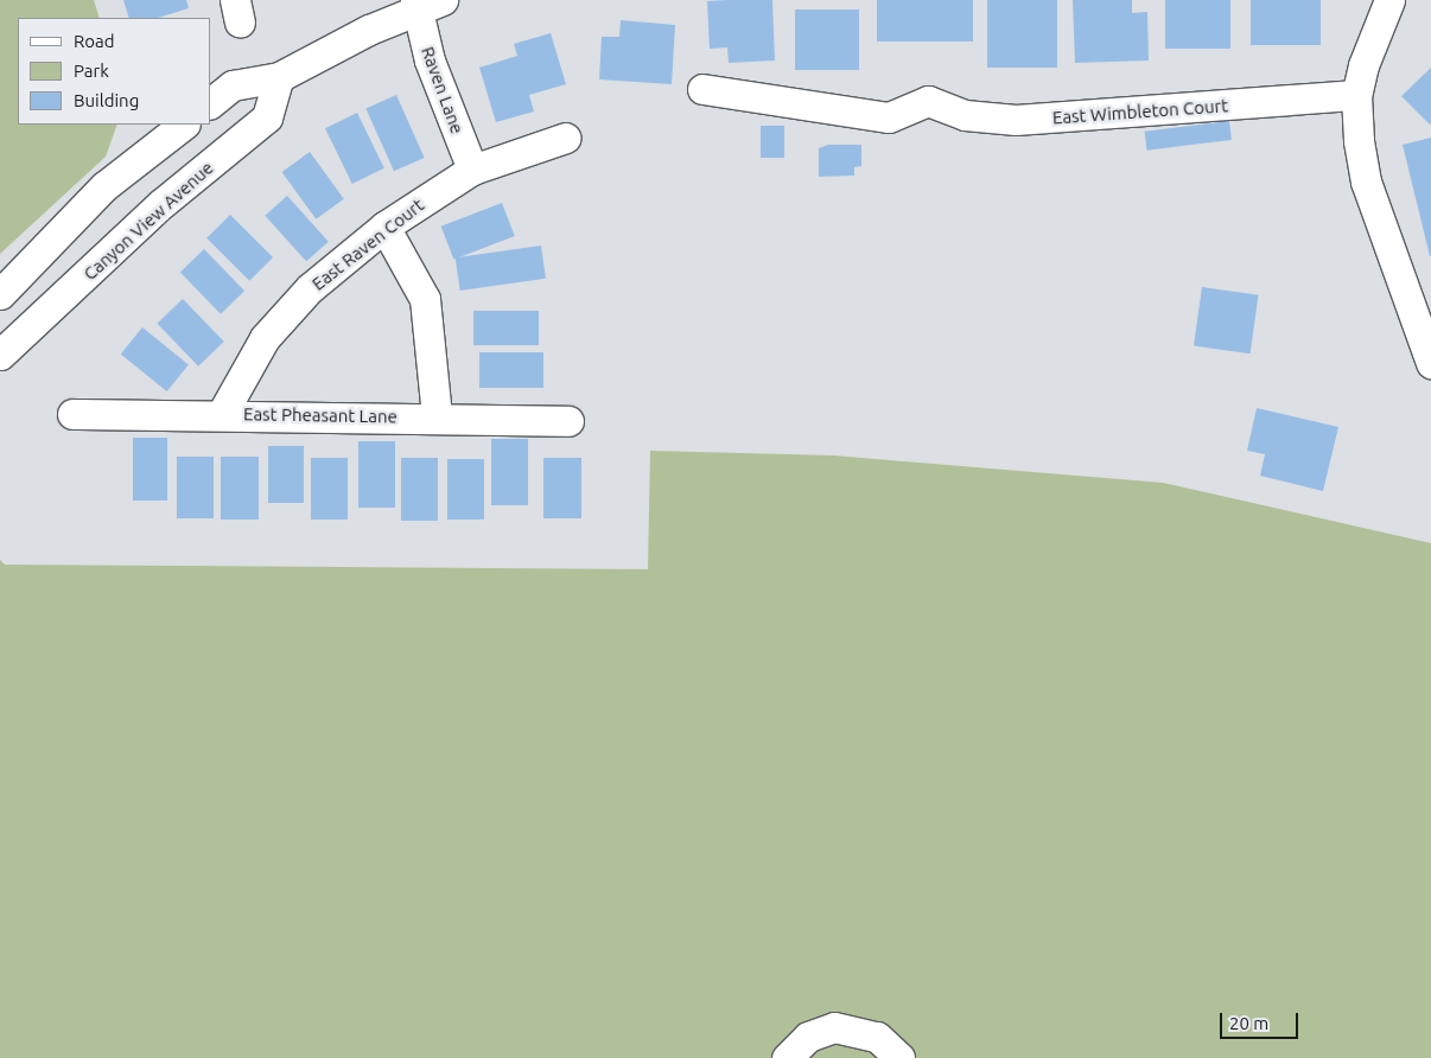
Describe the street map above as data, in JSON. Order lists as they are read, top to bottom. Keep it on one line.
{"streets":{"street":["Raven Lane","East Wimbleton Court","Canyon View Avenue","East Raven Court","East Pheasant Lane"]},"crossings":[["Raven Lane","East Raven Court"],["East Raven Court","East Pheasant Lane"]],"legend":["Road","Park","Building"],"scale_bar":"20 m"}
